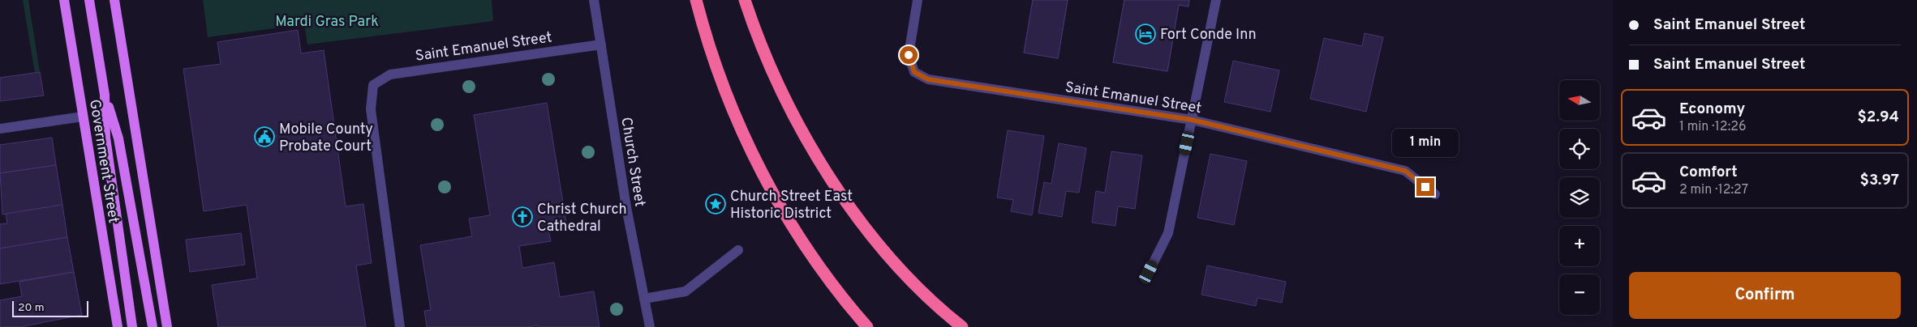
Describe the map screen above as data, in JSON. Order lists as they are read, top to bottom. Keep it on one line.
{"streets":{"main road":["Government Street"],"street":["Saint Emanuel Street","Church Street"]},"crossings":[["Saint Emanuel Street","Church Street"]],"parks":["Mardi Gras Park"],"places":{"hotel":["Fort Conde Inn"],"public building":["Mobile County Probate Court"],"place":["Church Street East Historic District"],"church":["Christ Church Cathedral"]},"scale_bar":"20 m","north":"left","page":{"banner":["Saint Emanuel Street","Saint Emanuel Street"],"map_buttons":["+","−"],"list":[{"name":"Economy","note":"1 min · 12:26","value":"$2.94"},{"name":"Comfort","note":"2 min · 12:27","value":"$3.97"}],"bubble":"1 min","buttons":"Confirm","scale":"20 m"}}
